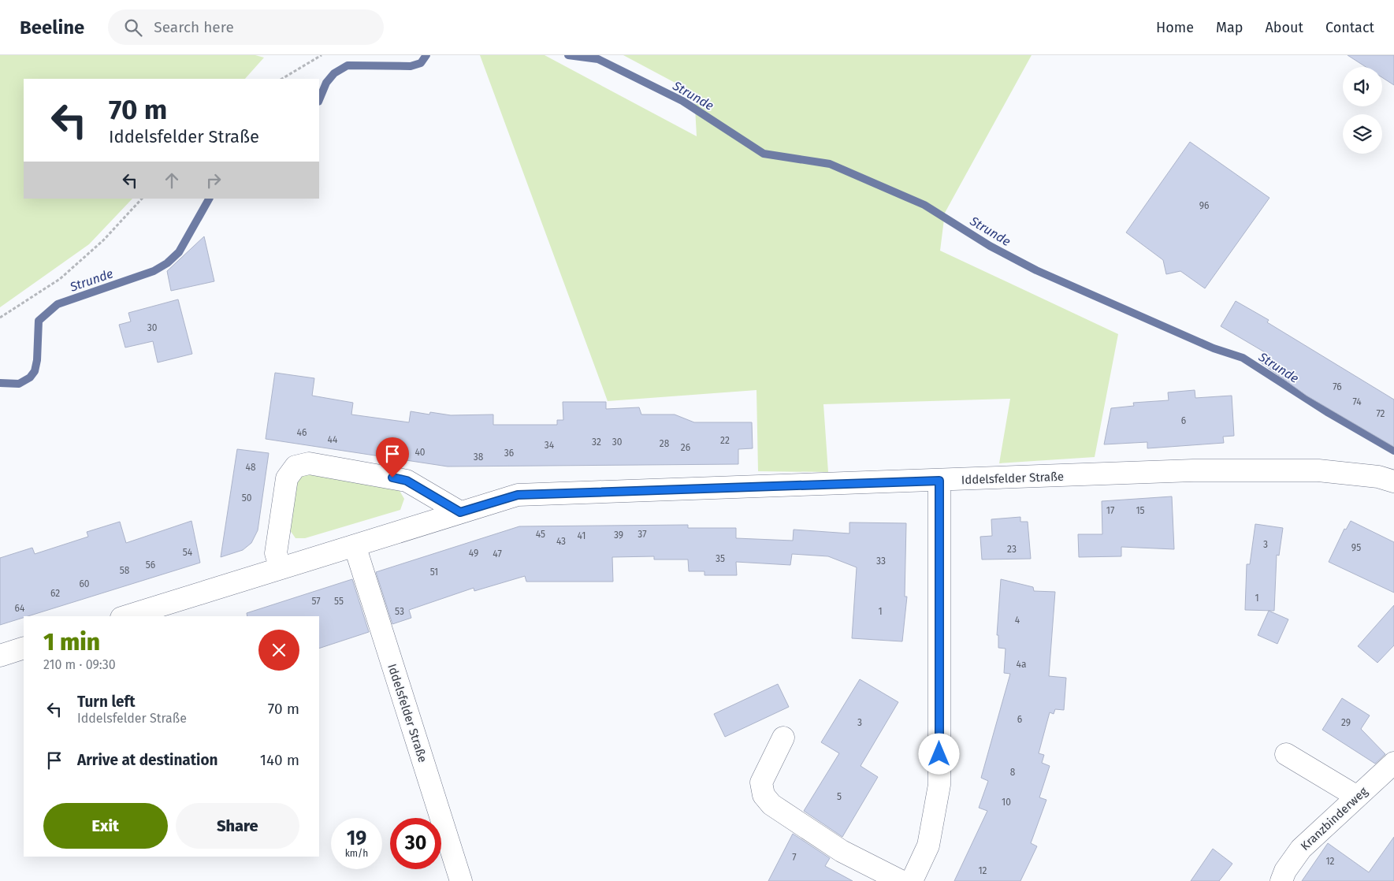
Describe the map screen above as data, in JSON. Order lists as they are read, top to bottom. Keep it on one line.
{"streets":{"street":["Iddelsfelder Straße","Kranzbinderweg"]},"water":["Strunde"],"house_numbers":["96","30","76","74","72","6","46","44","22","32","30","28","34","26","40","36","38","48","50","17","15","45","37","39","41","43","3","95","23","54","49","47","35","33","56","58","51","60","62","1","57","55","64","53","1","4","4a","6","3","29","8","5","10","7","12","12"],"page":{"header":"Beeline","search":"Search here","nav":["Home","Map","About","Contact"],"turn":["70 m","Iddelsfelder Straße"],"heading":["1 min","210 m · 09:30"],"list":[{"name":"Turn left","note":"Iddelsfelder Straße","value":"70 m"},{"name":"Arrive at destination","value":"140 m"}],"buttons":["Exit","Share"],"speed":"19 km/h","limit":"30"}}
